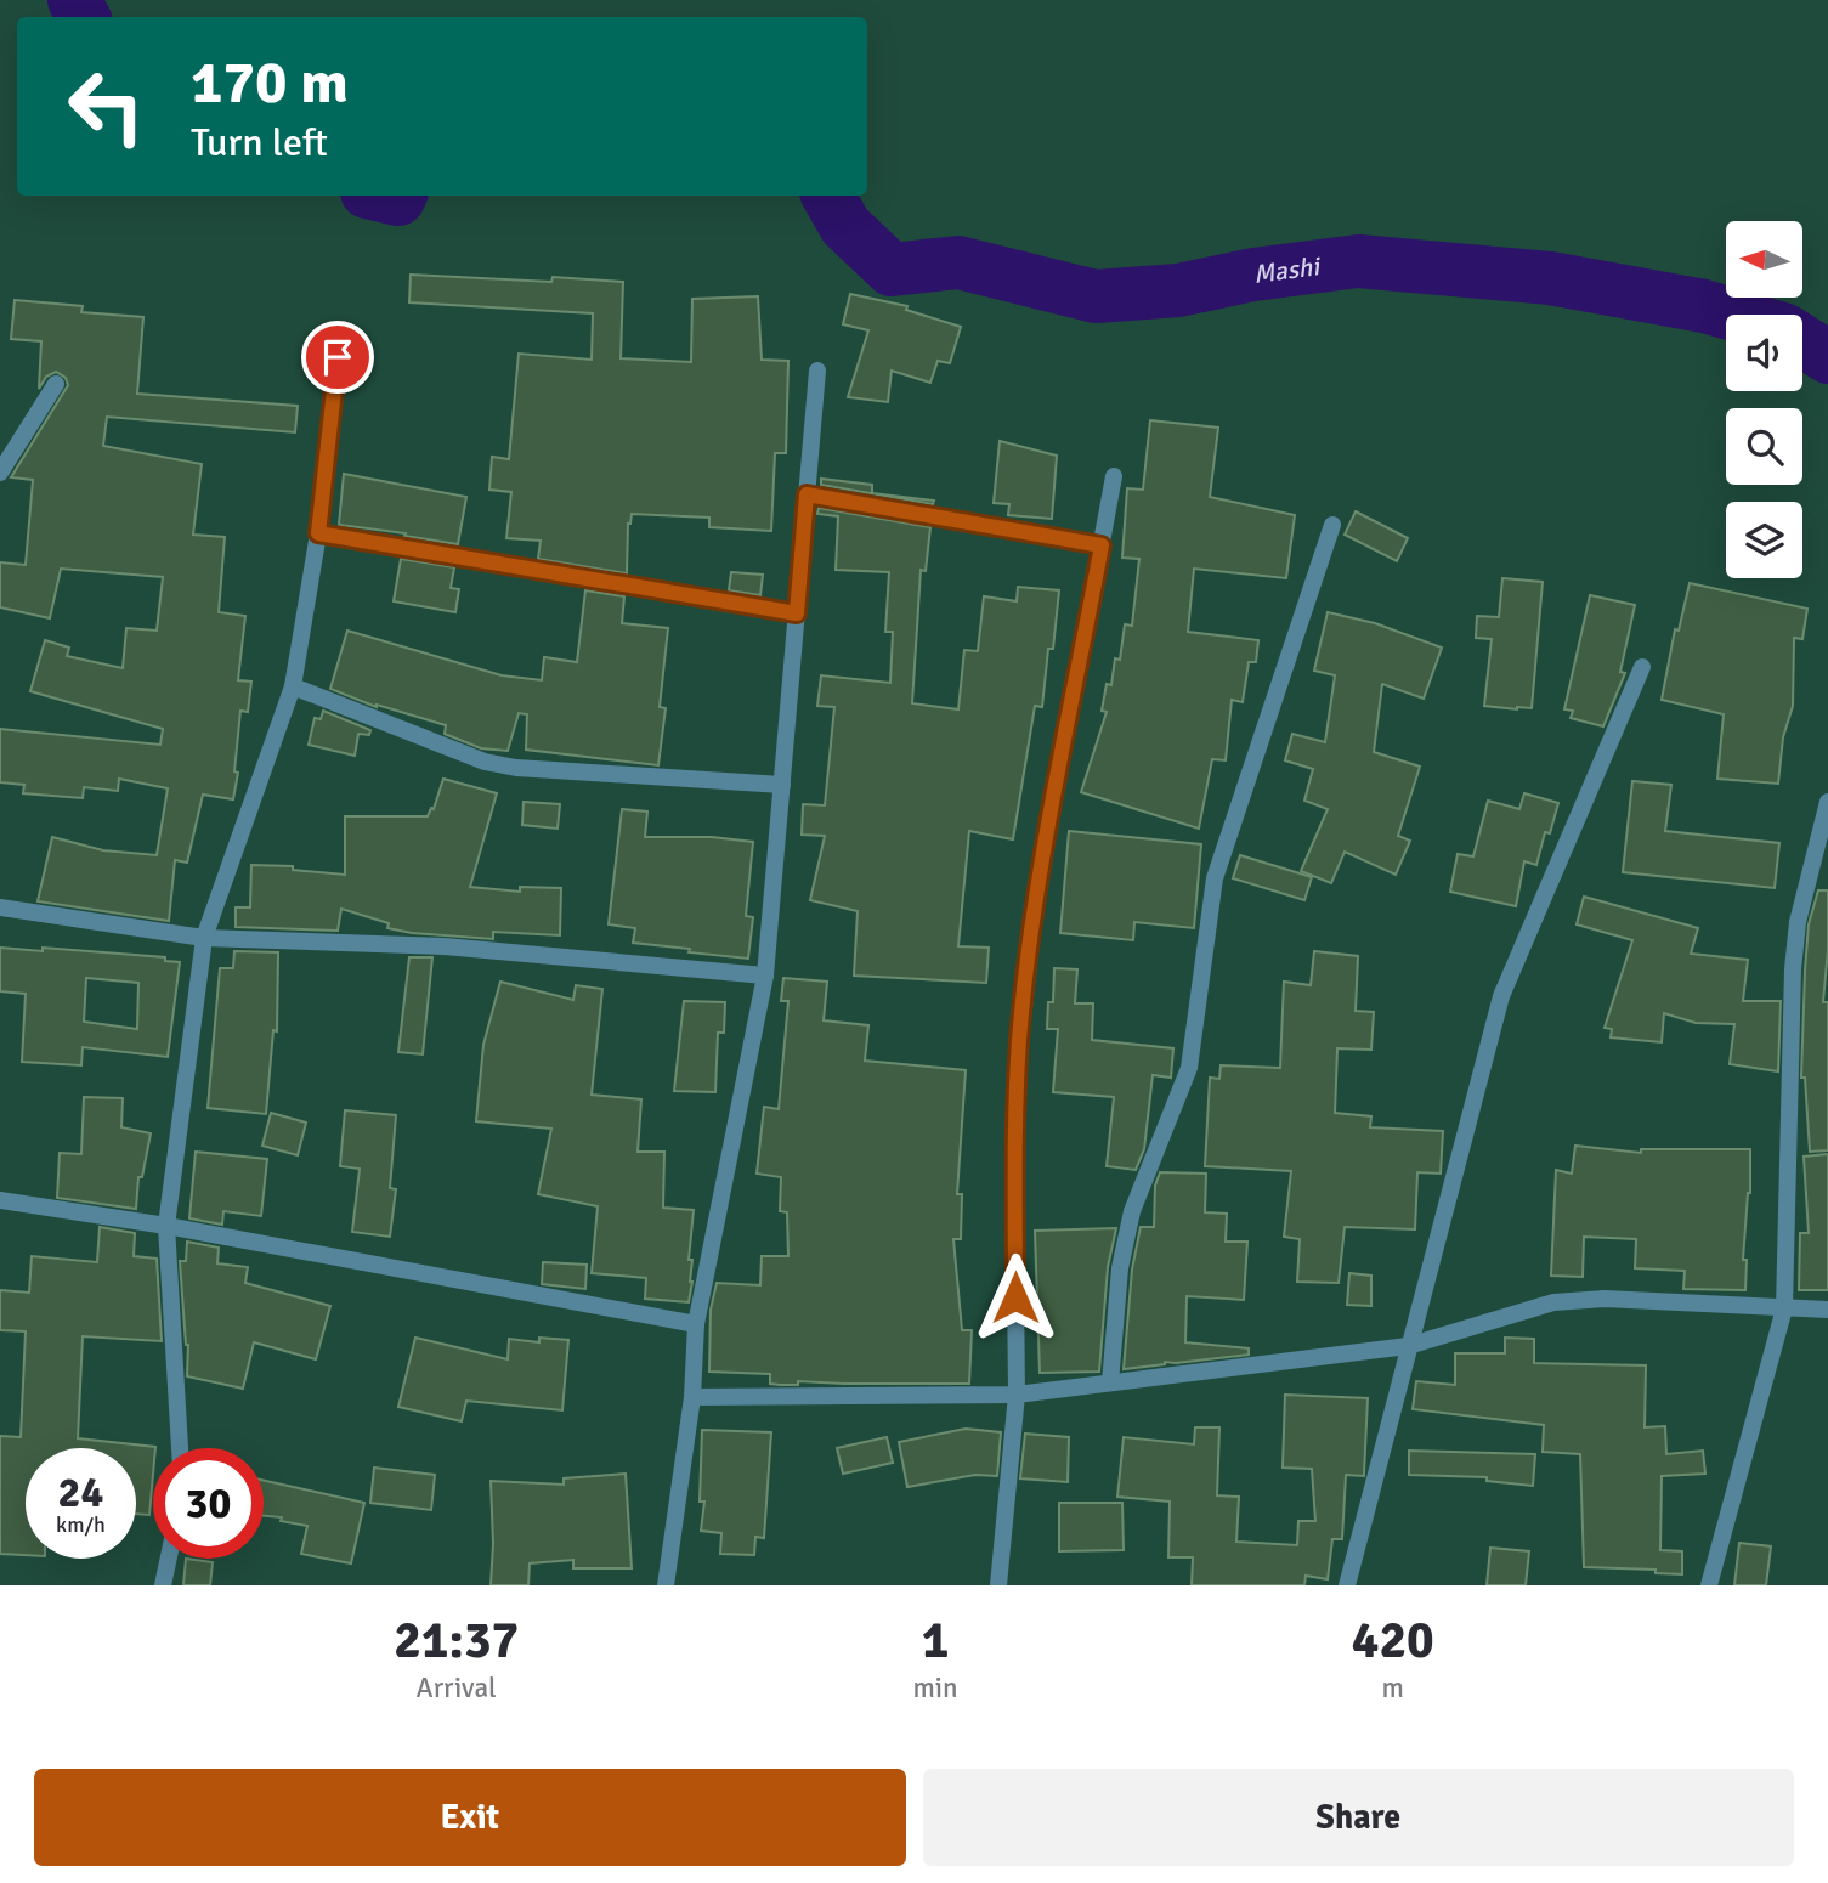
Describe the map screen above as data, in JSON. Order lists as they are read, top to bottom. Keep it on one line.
{"water":["Mashi"],"north":"left","page":{"turn":["170 m","Turn left"],"speed":"24 km/h","limit":"30","eta":["21:37","Arrival","1","min","420","m"],"buttons":["Exit","Share"]}}
